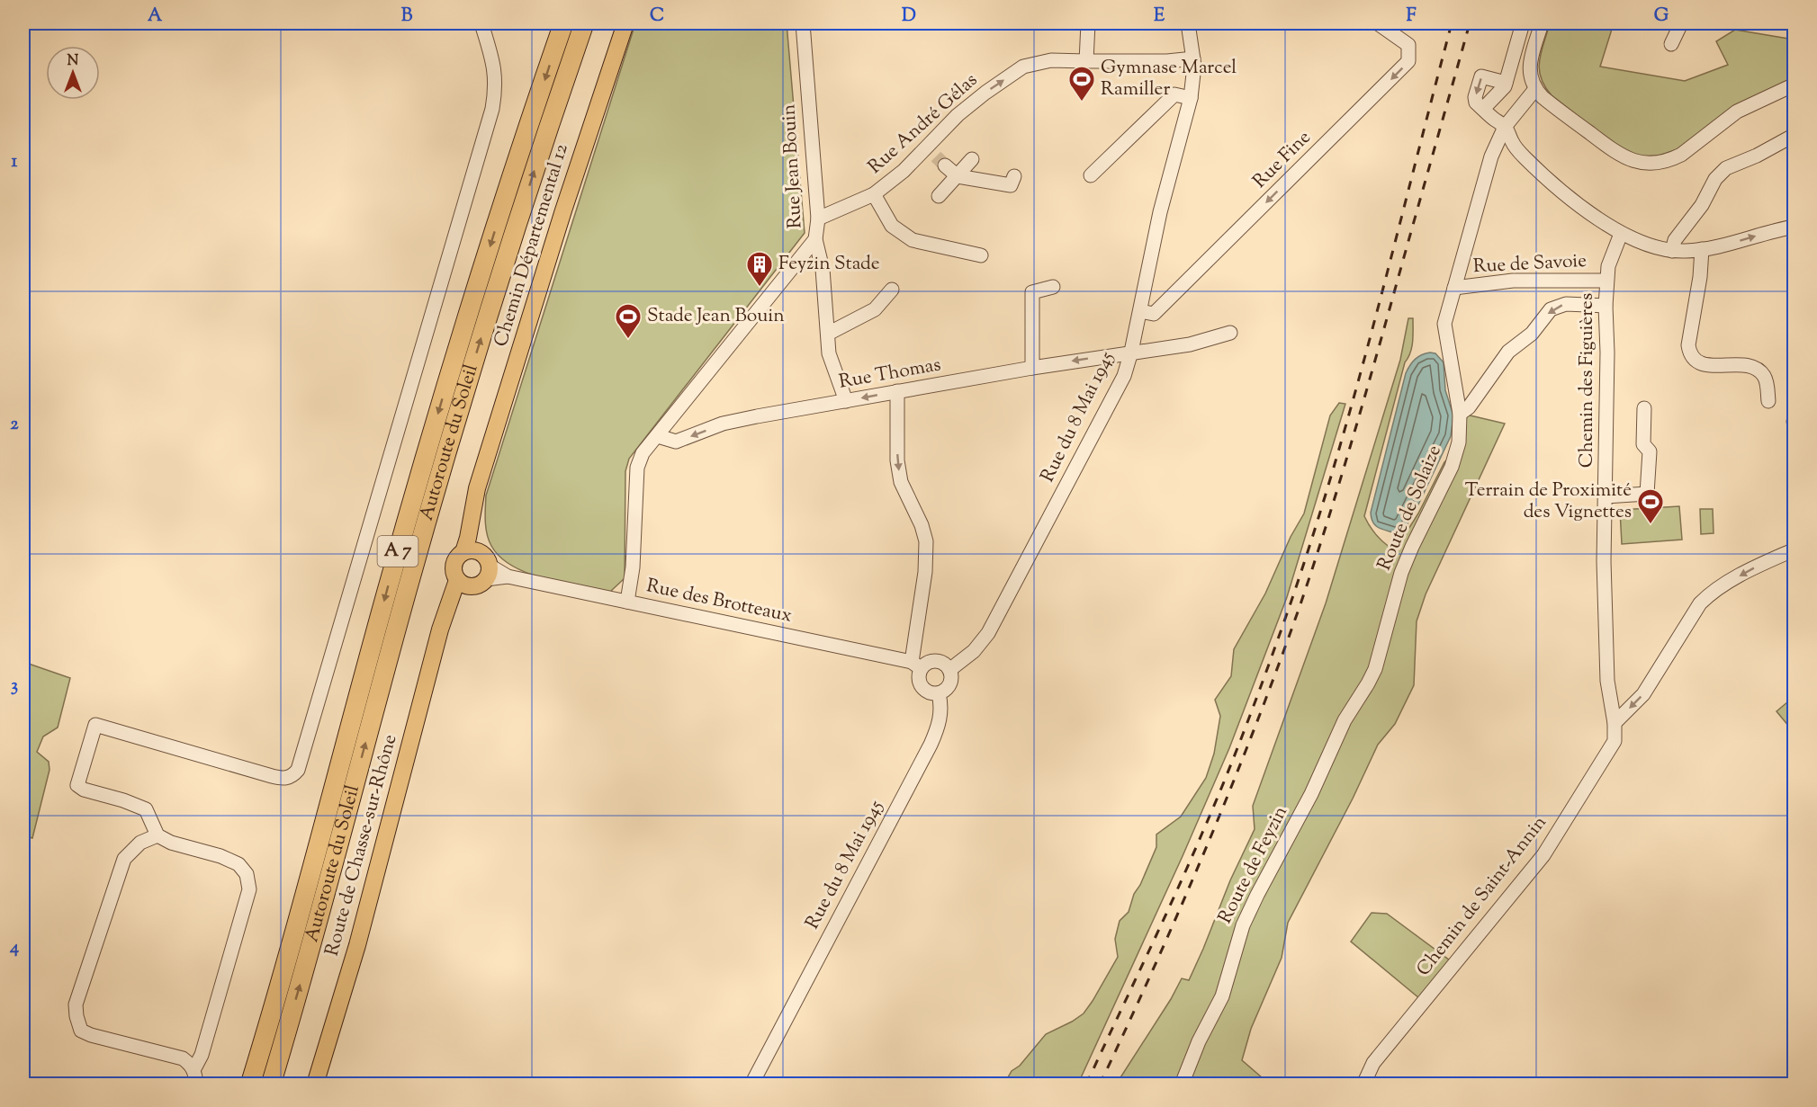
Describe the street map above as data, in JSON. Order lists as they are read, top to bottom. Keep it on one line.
{"streets":{"highway":["Autoroute du Soleil","A 7"],"main road":["Chemin Départemental 12","Route de Chasse-sur-Rhône"],"street":["Rue André Gélas","Rue Fine","Rue Jean Bouin","Rue de Savoie","Rue Thomas","Chemin des Figuières","Rue du 8 Mai 1945","Route de Solaize","Rue des Brotteaux","Route de Feyzin","Chemin de Saint-Annin"]},"crossings":[["Rue André Gélas","Rue Jean Bouin"],["Rue André Gélas","Rue du 8 Mai 1945"],["Rue Fine","Rue du 8 Mai 1945"],["Rue Jean Bouin","Rue Thomas"],["Chemin Départemental 12","Rue des Brotteaux"],["Chemin Départemental 12","Route de Chasse-sur-Rhône"],["Rue de Savoie","Chemin des Figuières"],["Rue de Savoie","Route de Solaize"],["Rue Thomas","Rue du 8 Mai 1945"],["Chemin des Figuières","Chemin de Saint-Annin"],["Rue du 8 Mai 1945","Rue des Brotteaux"],["Route de Solaize","Route de Feyzin"],["Rue des Brotteaux","Route de Chasse-sur-Rhône"]],"one_way":["Rue André Gélas","Rue Fine","Rue Thomas"],"places":{"sports":["Gymnase Marcel Ramiller","Stade Jean Bouin","Terrain de Proximité des Vignettes"],"building":["Feyzin Stade"]},"north":"top","grid":{"columns":["A","B","C","D","E","F","G"],"rows":["1","2","3","4"]}}
